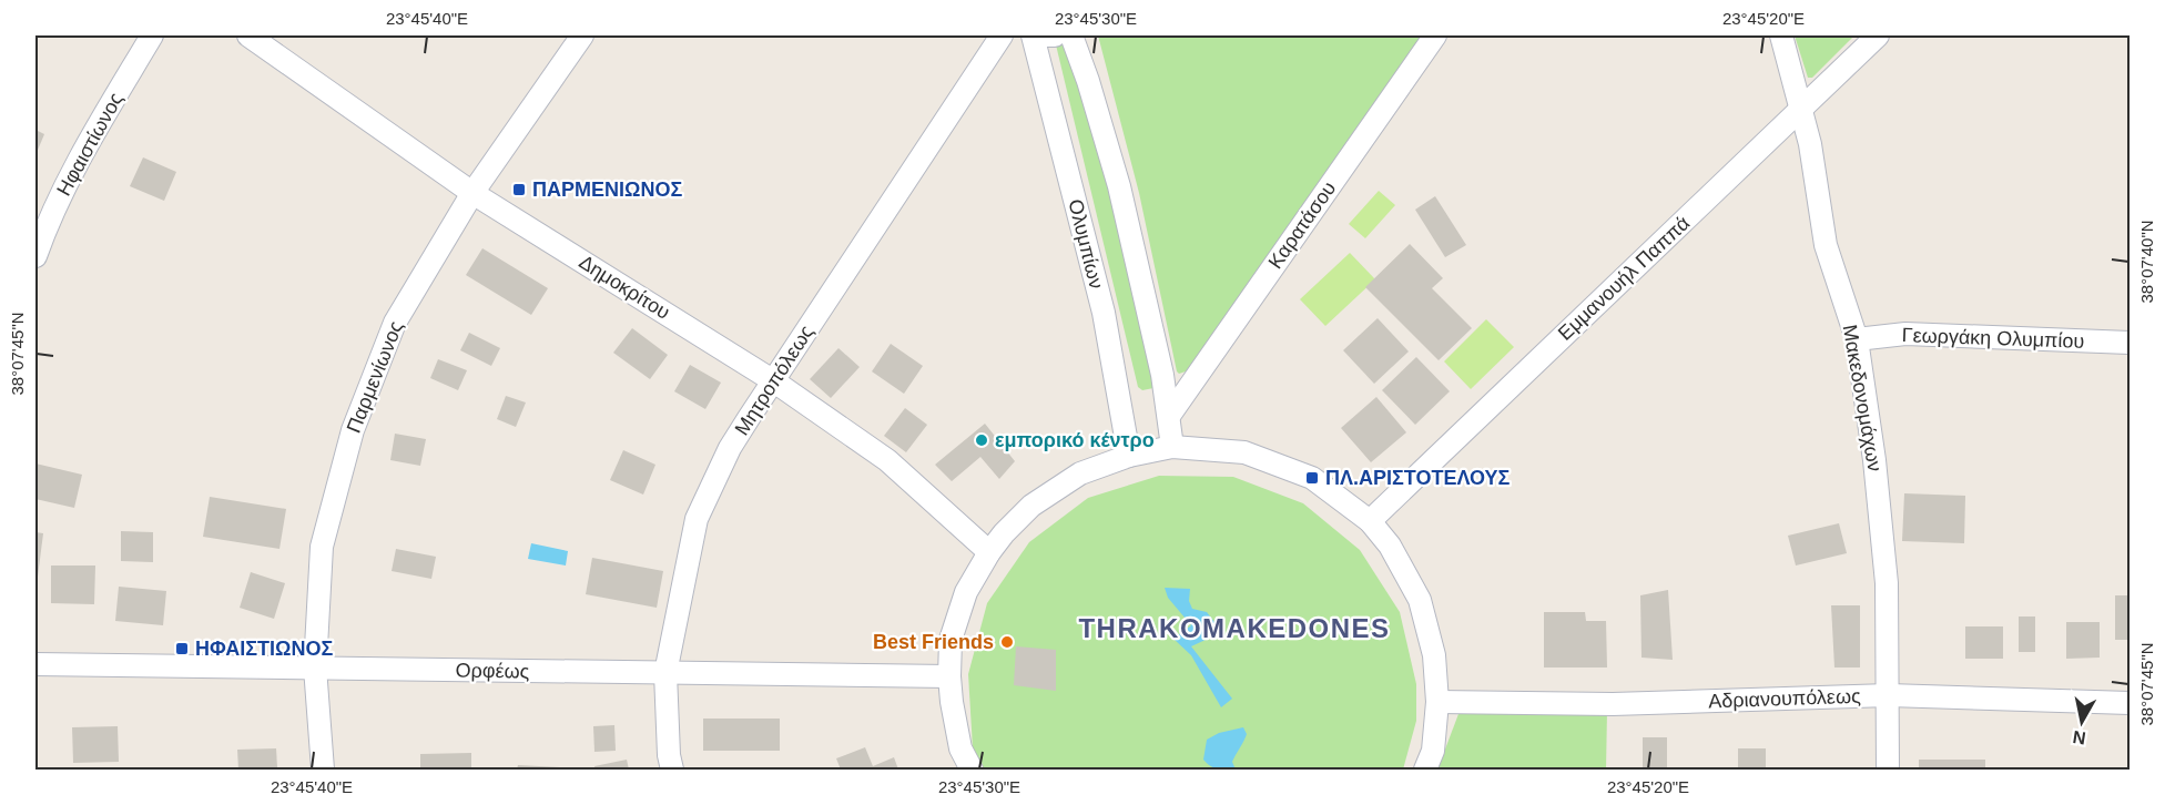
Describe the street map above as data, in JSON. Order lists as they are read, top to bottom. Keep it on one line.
{"streets":{"street":["Ηφαιστίωνος","Καρατάσου","Ολυμπίων","Εμμανουήλ Παππά","Δημοκρίτου","Γεωργάκη Ολυμπίου","Παρμενίωνος","Μητροπόλεως","Μακεδονομάχων","Ορφέως","Αδριανουπόλεως"]},"crossings":[["Εμμανουήλ Παππά","Μακεδονομάχων"],["Δημοκρίτου","Παρμενίωνος"],["Δημοκρίτου","Μητροπόλεως"],["Γεωργάκη Ολυμπίου","Μακεδονομάχων"],["Παρμενίωνος","Ορφέως"],["Μητροπόλεως","Ορφέως"],["Μακεδονομάχων","Αδριανουπόλεως"]],"districts":["THRAKOMAKEDONES"],"places":{"transit":["ΠΑΡΜΕΝΙΩΝΟΣ","ΠΛ.ΑΡΙΣΤΟΤΕΛΟΥΣ","ΗΦΑΙΣΤΙΩΝΟΣ"],"other":["εμπορικό κέντρο","Best Friends"]},"north":"bottom","coordinates":["23°45'40\"E","23°45'30\"E","23°45'20\"E","38°07'40\"N","38°07'45\"N"]}
